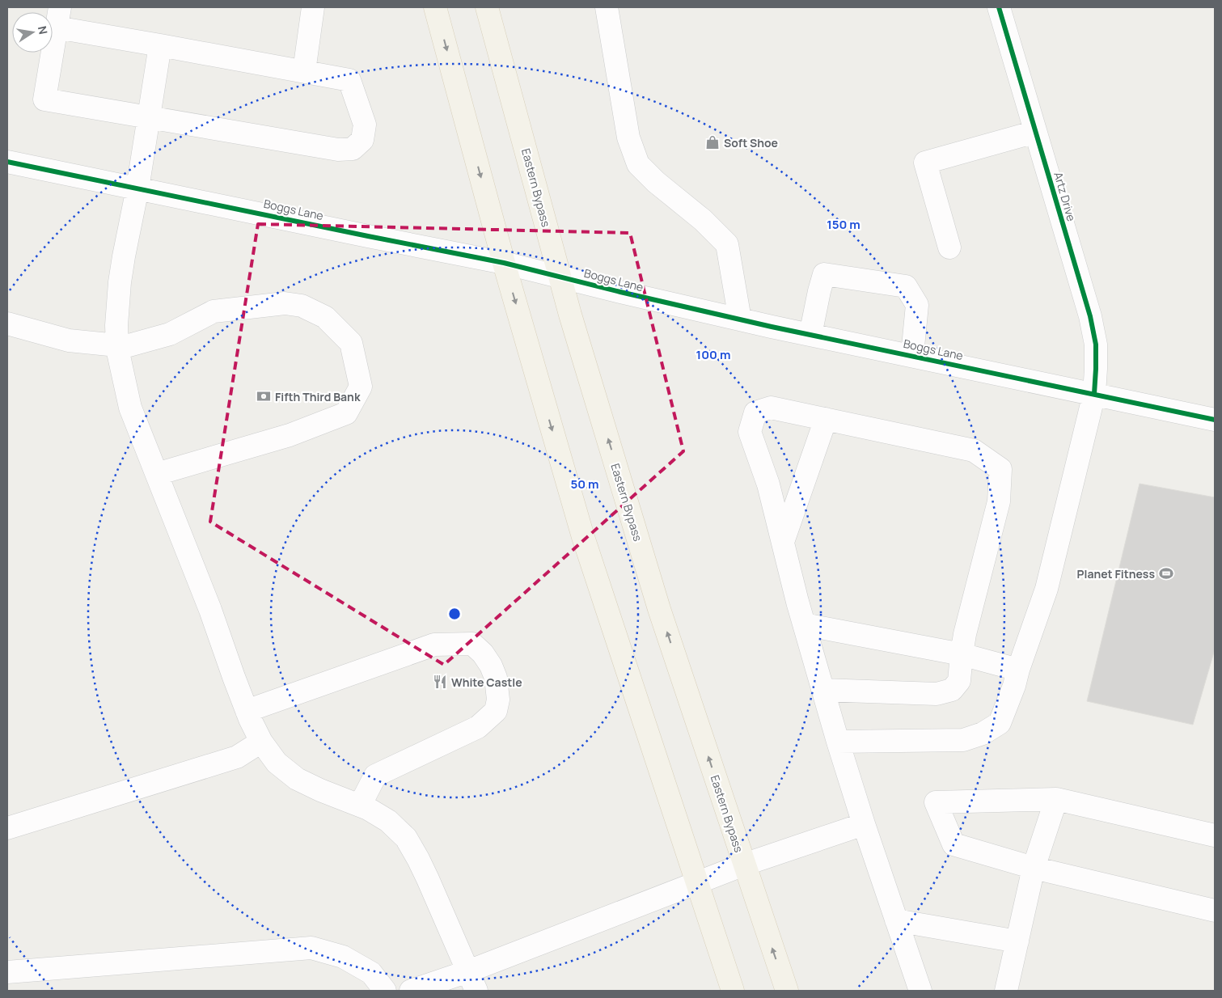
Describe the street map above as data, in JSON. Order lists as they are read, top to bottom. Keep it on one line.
{"streets":{"main road":["Eastern Bypass"],"street":["Artz Drive","Boggs Lane"]},"crossings":[["Eastern Bypass","Boggs Lane"],["Artz Drive","Boggs Lane"]],"places":{"shop":["Soft Shoe"],"bank":["Fifth Third Bank"],"sports":["Planet Fitness"],"restaurant":["White Castle"]},"north":"right","rings":["150 m","100 m","50 m"]}
